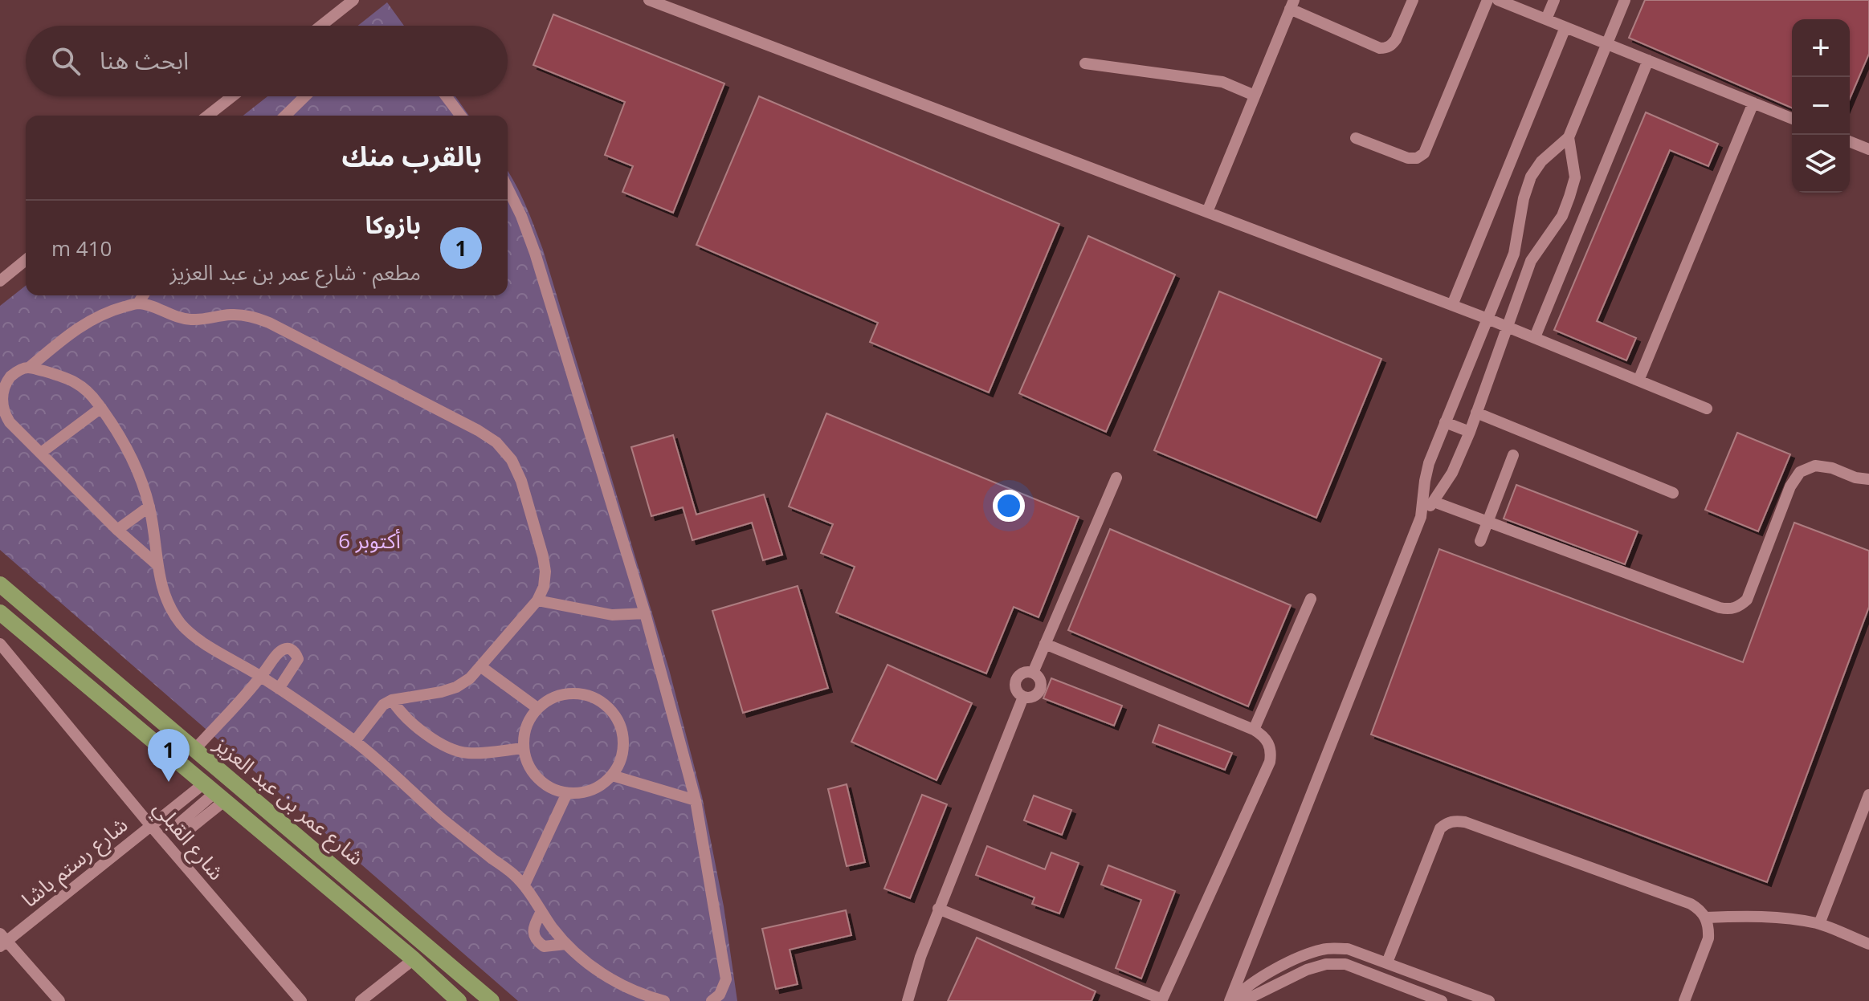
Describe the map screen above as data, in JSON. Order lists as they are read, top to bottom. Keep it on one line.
{"streets":{"main road":["شارع عمر بن عبد العزيز"],"street":["شارع القبلي","شارع رستم باشا"]},"crossings":[["شارع عمر بن عبد العزيز","شارع رستم باشا"],["شارع القبلي","شارع رستم باشا"]],"parks":["6 أكتوبر"],"page":{"map_buttons":["+","−"],"search":"ابحث هنا","heading":"بالقرب منك","list":[{"mark":"1","name":"بازوكا","note":"مطعم · شارع عمر بن عبد العزيز","value":"410 m"}],"pins":"1"}}
